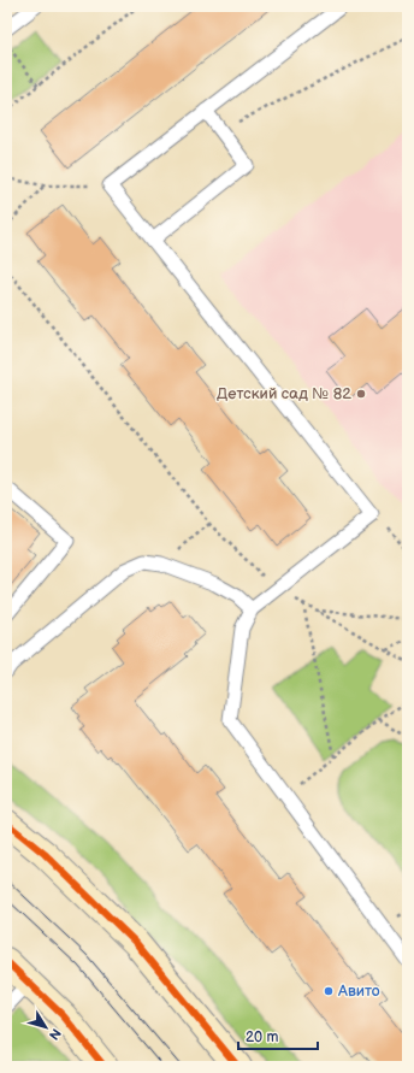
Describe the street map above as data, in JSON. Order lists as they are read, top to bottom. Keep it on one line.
{"places":["Детский сад № 82","Авито"],"scale_bar":"20 m","north":"bottom right"}
